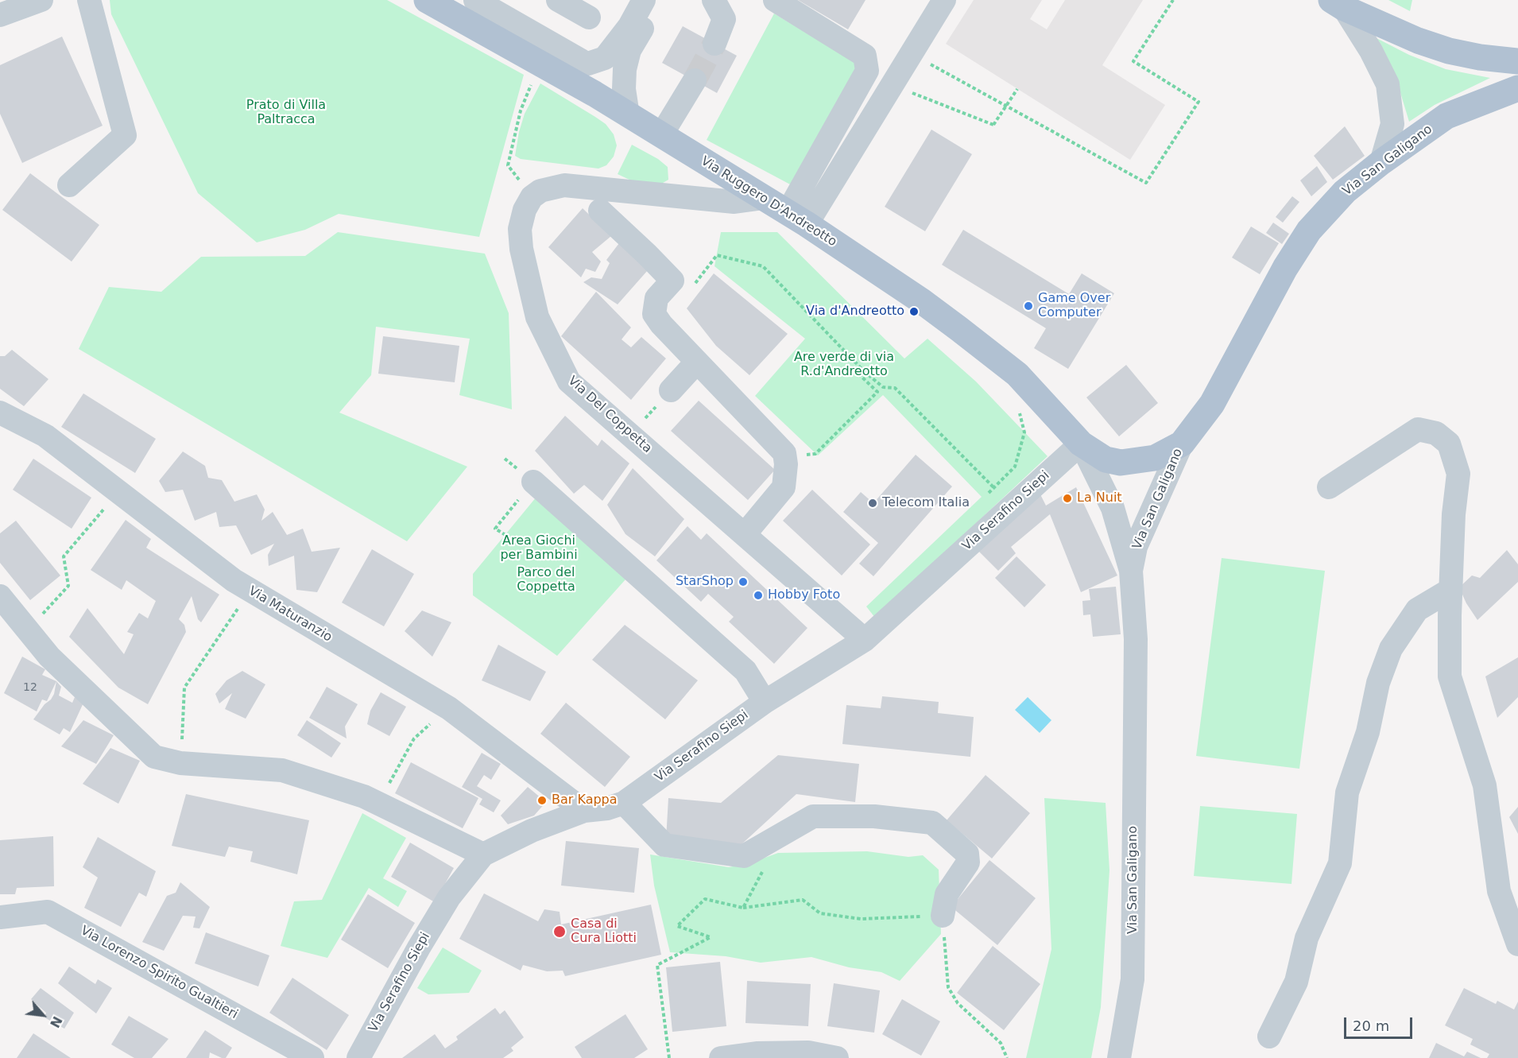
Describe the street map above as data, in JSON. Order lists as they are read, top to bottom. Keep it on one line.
{"streets":{"main road":["Via San Galigano","Via Ruggero D'Andreotto"],"street":["Via Del Coppetta","Via Serafino Siepi","Via Maturanzio","Via Lorenzo Spirito Gualtieri"]},"crossings":[["Via San Galigano","Via Ruggero D'Andreotto"],["Via Ruggero D'Andreotto","Via Del Coppetta"],["Via Ruggero D'Andreotto","Via Serafino Siepi"],["Via Del Coppetta","Via Serafino Siepi"],["Via Serafino Siepi","Via Maturanzio"]],"parks":["Prato di Villa Paltracca","Are verde di via R.d'Andreotto","Area Giochi per Bambini","Parco del Coppetta"],"places":["Game Over Computer","Via d'Andreotto","La Nuit","Telecom Italia","StarShop","Hobby Foto","Bar Kappa","Casa di Cura Liotti"],"house_numbers":["12"],"scale_bar":"20 m","north":"bottom right"}
